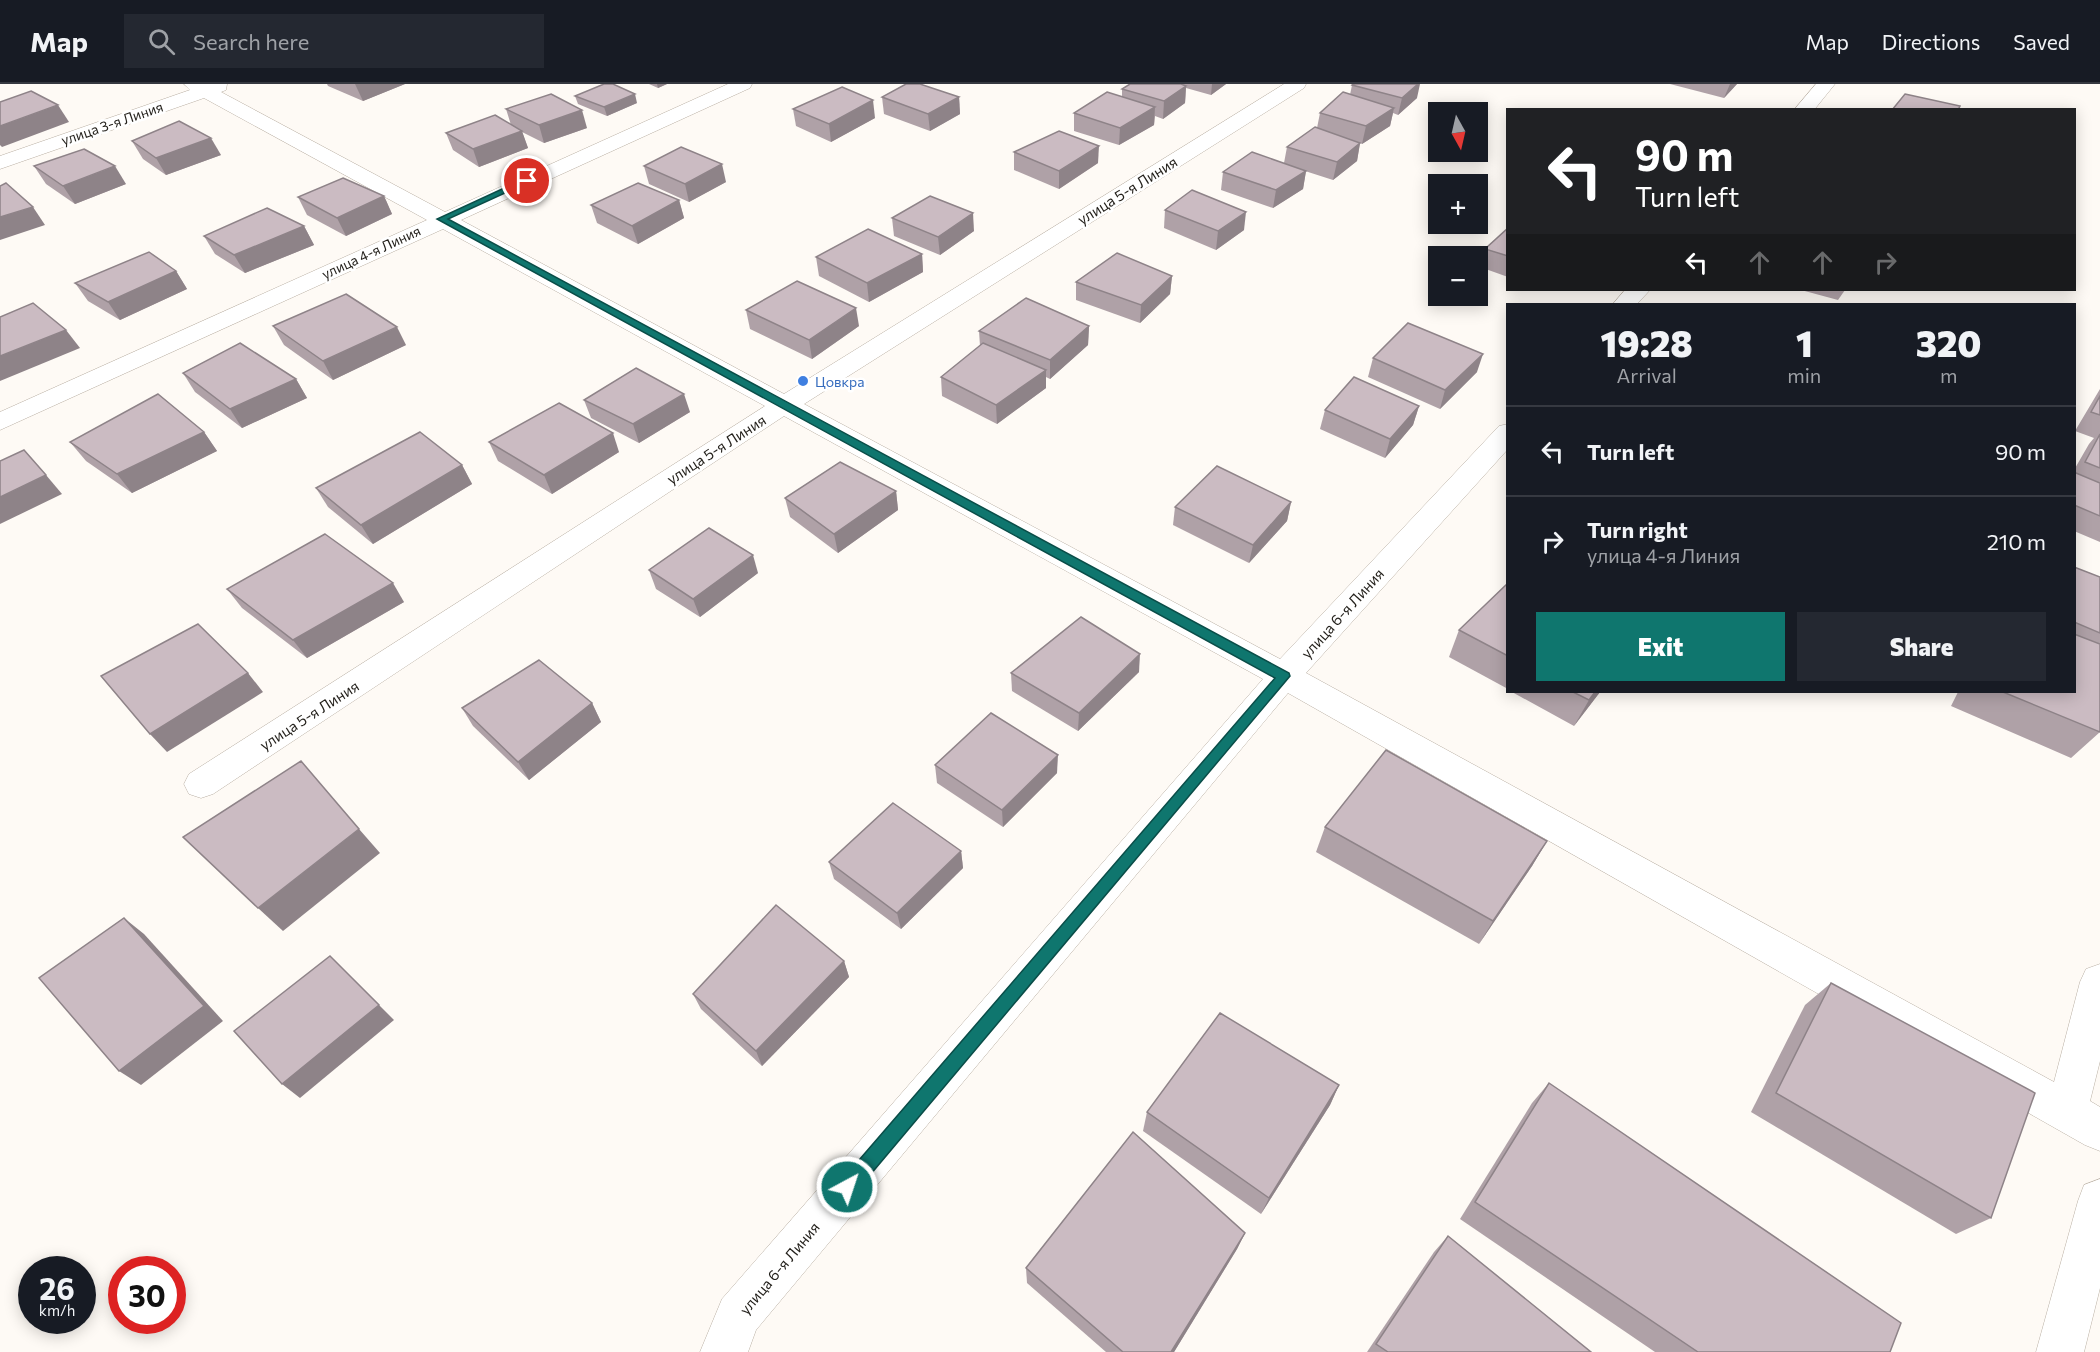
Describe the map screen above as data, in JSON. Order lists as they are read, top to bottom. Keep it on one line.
{"streets":{"street":["улица 3-я Линия","улица 5-я Линия","улица 4-я Линия","улица 6-я Линия"]},"places":["Цовкра"],"north":"bottom","page":{"header":"Map","search":"Search here","nav":["Map","Directions","Saved"],"map_buttons":["+","−"],"turn":["90 m","Turn left"],"eta":["19:28","Arrival","1","min","320","m"],"list":[{"name":"Turn left","value":"90 m"},{"name":"Turn right","note":"улица 4-я Линия","value":"210 m"}],"buttons":["Exit","Share"],"speed":"26 km/h","limit":"30"}}
